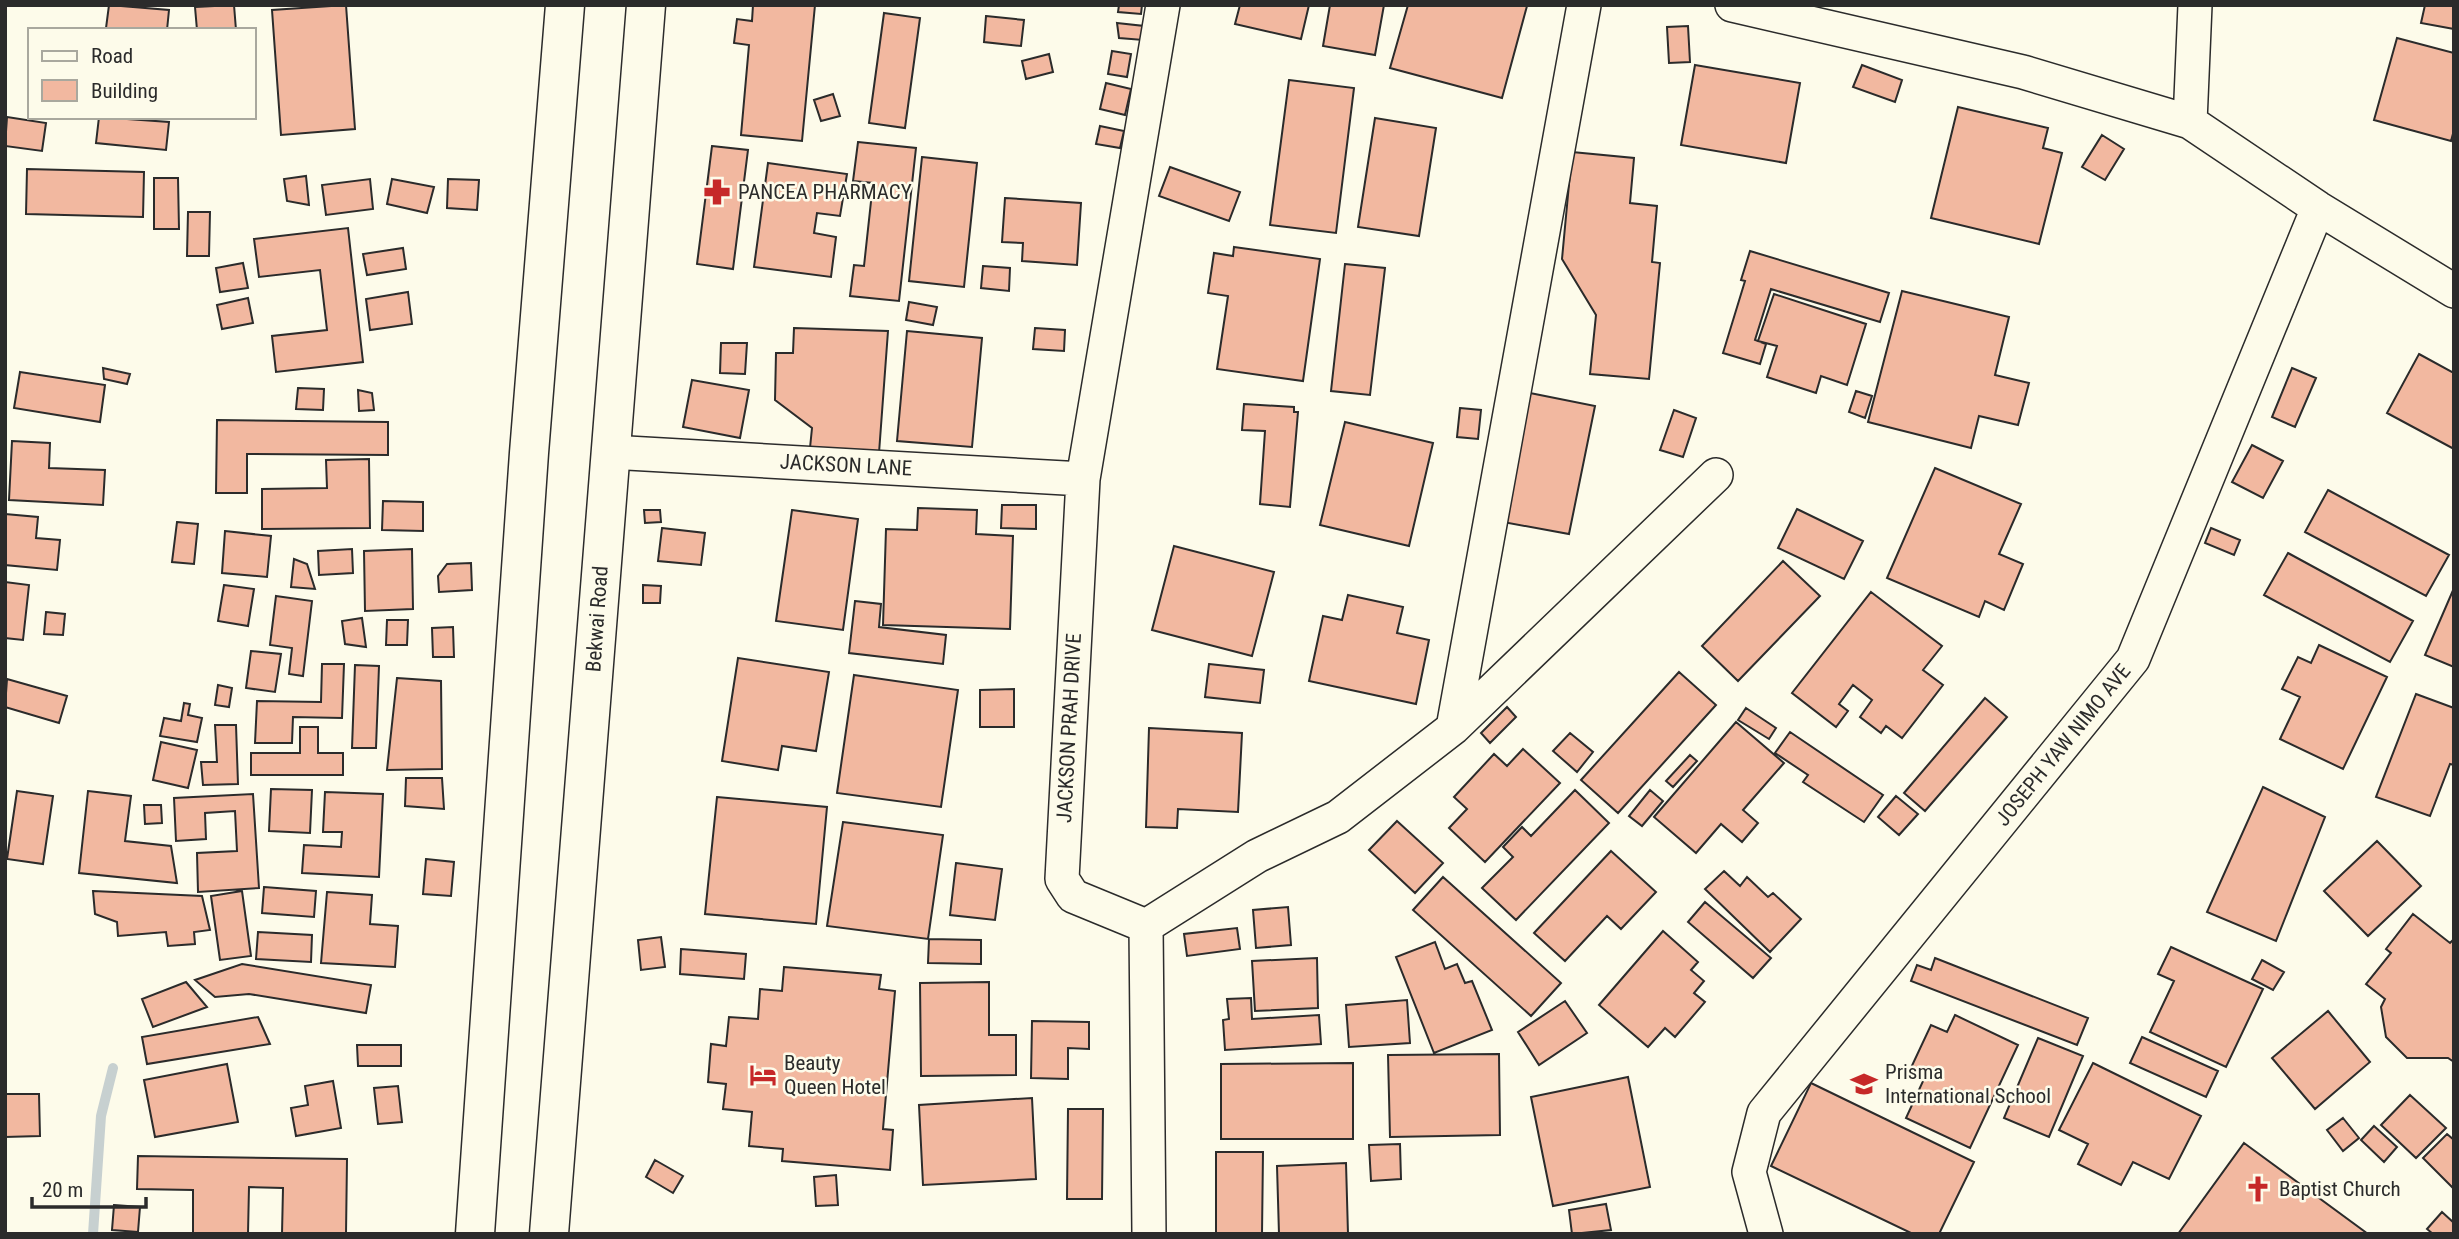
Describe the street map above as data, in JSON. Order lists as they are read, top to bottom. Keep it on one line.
{"streets":{"highway":["Bekwai Road"],"street":["JACKSON LANE","JACKSON PRAH DRIVE","JOSEPH YAW NIMO AVE"]},"crossings":[["JACKSON LANE","Bekwai Road"],["JACKSON LANE","JACKSON PRAH DRIVE"]],"places":{"pharmacy":["PANCEA PHARMACY"],"hotel":["Beauty Queen Hotel"],"school or university":["Prisma International School"],"church":["Baptist Church"]},"legend":["Road","Building"],"scale_bar":"20 m"}
